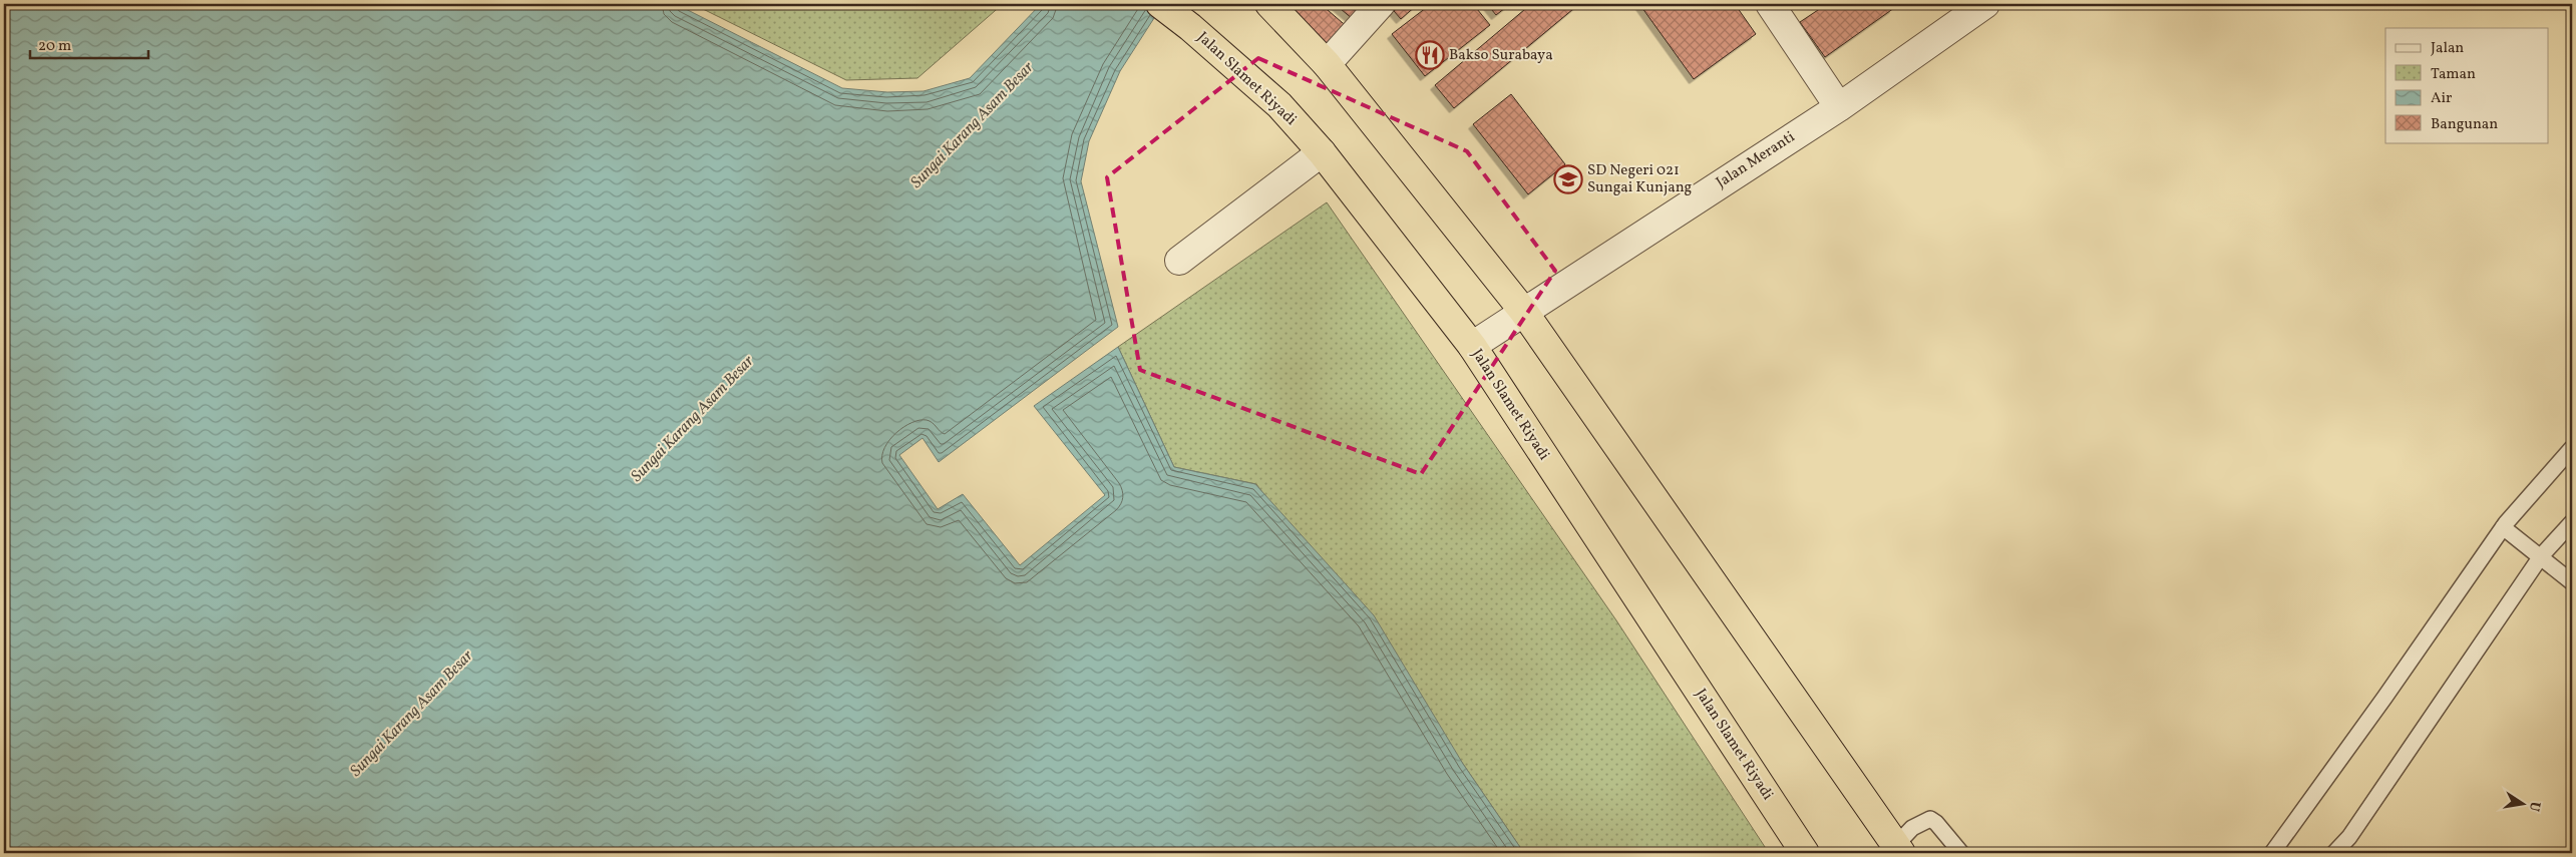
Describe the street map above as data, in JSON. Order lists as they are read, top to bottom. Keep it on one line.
{"streets":{"highway":["Jalan Slamet Riyadi"],"street":["Jalan Meranti"]},"crossings":[["Jalan Slamet Riyadi","Jalan Meranti"]],"water":["Sungai Karang Asam Besar"],"places":{"restaurant":["Bakso Surabaya"],"school or university":["SD Negeri 021 Sungai Kunjang"]},"legend":["Jalan","Taman","Air","Bangunan"],"scale_bar":"20 m","north":"right"}
